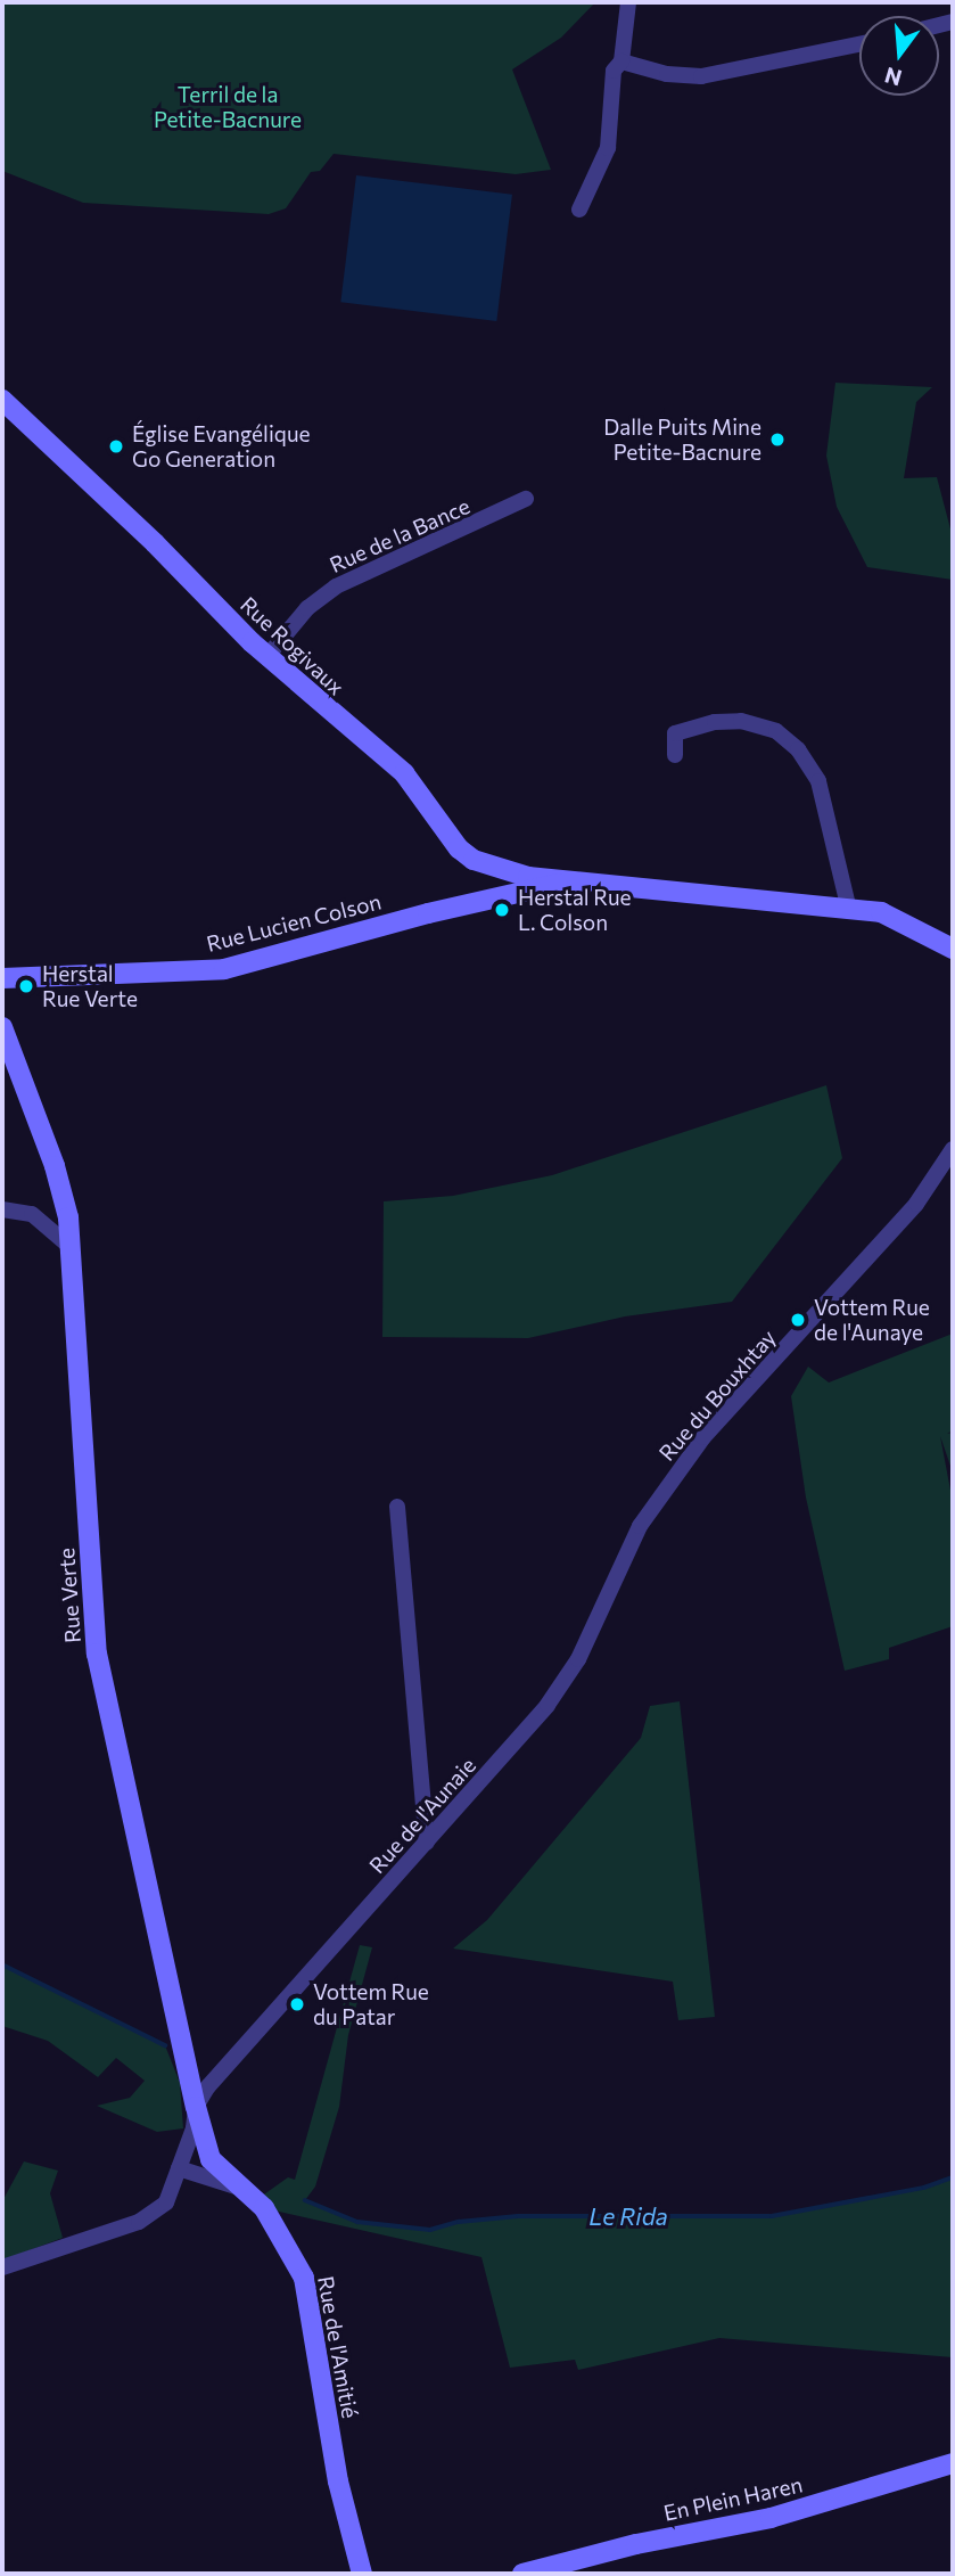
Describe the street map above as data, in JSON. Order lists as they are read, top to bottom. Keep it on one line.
{"streets":{"street":["Rue de la Bance","Rue Rogivaux","Rue Lucien Colson","Rue du Bouxhtay","Rue Verte","Rue de l'Aunaie","Rue de l'Amitié","En Plein Haren"]},"crossings":[["Rue de la Bance","Rue Rogivaux"],["Rue Rogivaux","Rue Lucien Colson"],["Rue du Bouxhtay","Rue de l'Aunaie"],["Rue Verte","Rue de l'Aunaie"],["Rue Verte","Rue de l'Amitié"]],"water":["Le Rida"],"parks":["Terril de la Petite-Bacnure"],"places":["Dalle Puits Mine Petite-Bacnure","Église Evangélique Go Generation","Herstal Rue L. Colson","Herstal Rue Verte","Vottem Rue de l'Aunaye","Vottem Rue du Patar"],"north":"bottom"}
